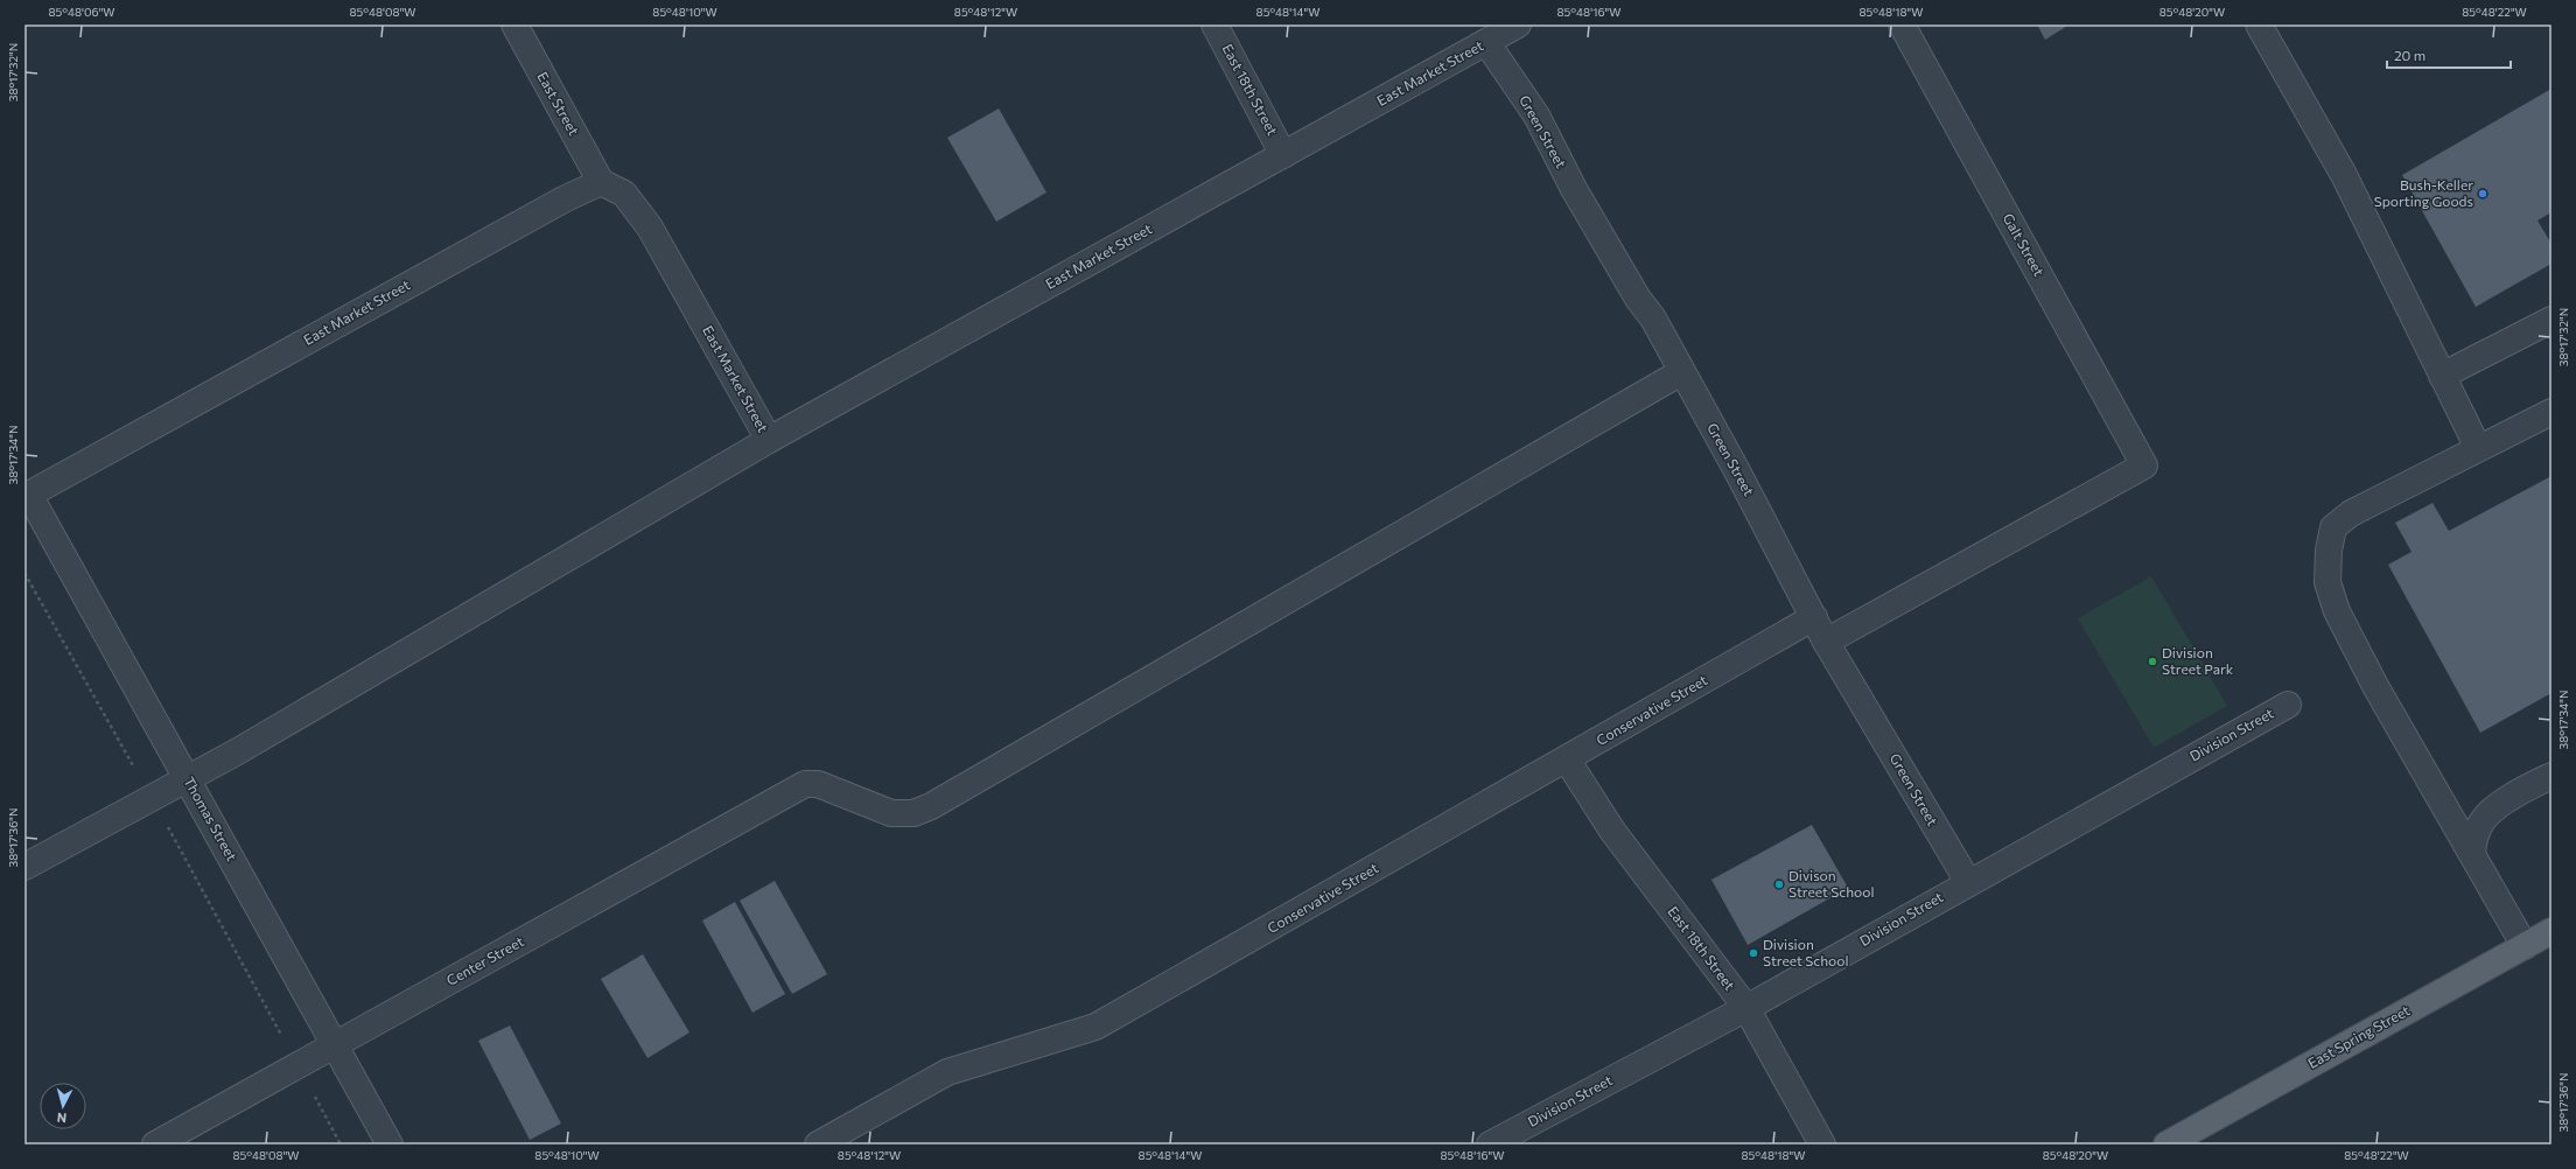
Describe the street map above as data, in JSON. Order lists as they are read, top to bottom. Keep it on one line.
{"streets":{"main road":["East Spring Street"],"street":["East Market Street","East 18th Street","East Street","Green Street","Galt Street","Conservative Street","Division Street","Thomas Street","Center Street"]},"crossings":[["East Market Street","East 18th Street"],["East Market Street","East Street"],["East Market Street","Green Street"],["East Market Street","Thomas Street"],["East 18th Street","Conservative Street"],["East 18th Street","Division Street"],["Green Street","Galt Street"],["Green Street","Conservative Street"],["Green Street","Division Street"],["Green Street","Center Street"],["Thomas Street","Center Street"]],"places":["Bush-Keller Sporting Goods","Division Street Park","Divison Street School","Division Street School"],"scale_bar":"20 m","north":"bottom","coordinates":["85°48'06\"W","85°48'08\"W","85°48'10\"W","85°48'12\"W","85°48'14\"W","85°48'16\"W","85°48'18\"W","85°48'20\"W","85°48'22\"W","38°17'32\"N","38°17'34\"N","38°17'36\"N"]}
